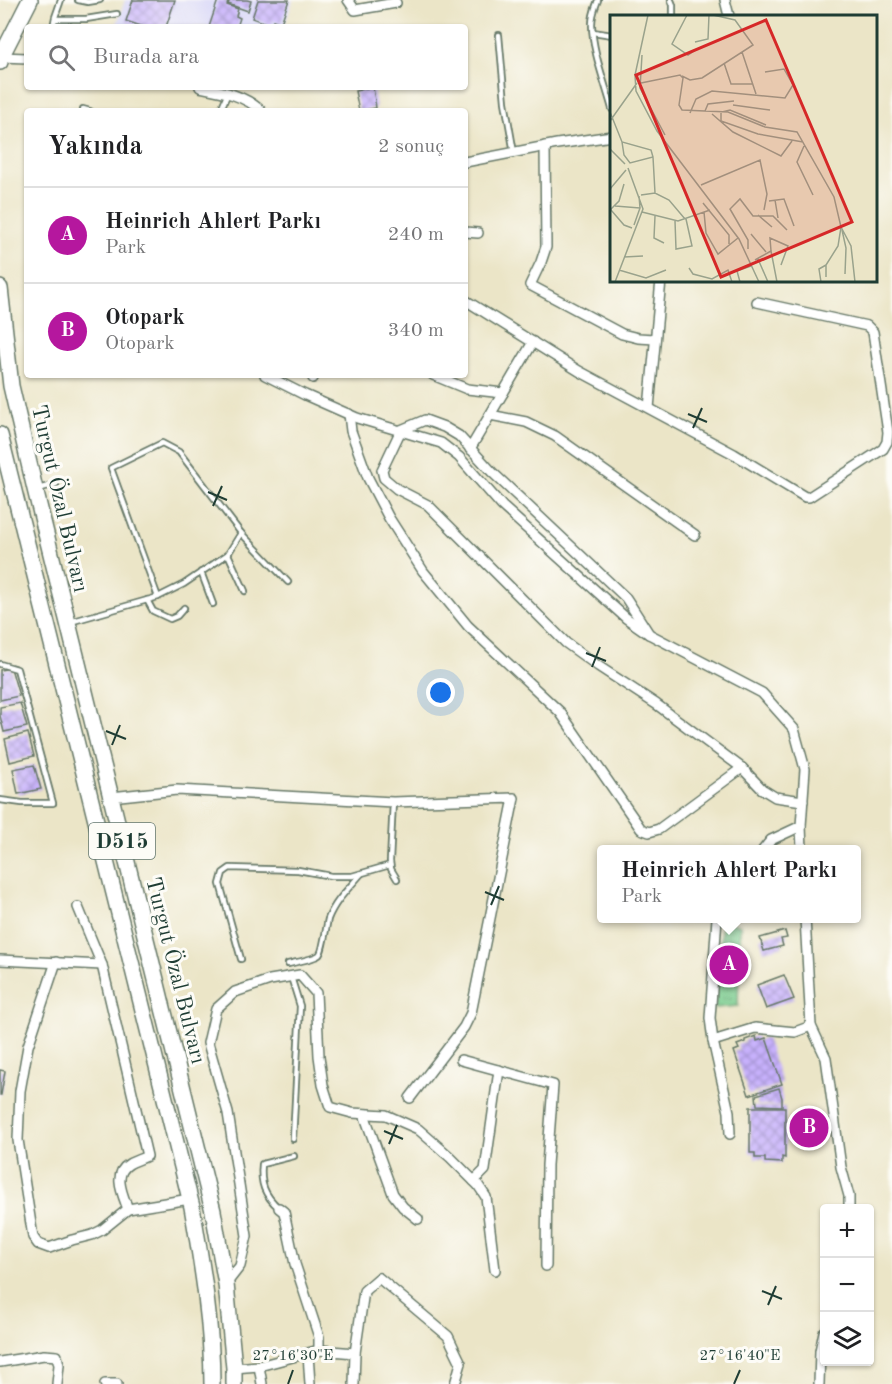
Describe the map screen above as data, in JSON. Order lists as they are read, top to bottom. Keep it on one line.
{"streets":{"highway":["Turgut Özal Bulvarı","D515"]},"page":{"search":"Burada ara","heading":["Yakında","2 sonuç"],"list":[{"mark":"A","name":"Heinrich Ahlert Parkı","note":"Park","value":"240 m"},{"mark":"B","name":"Otopark","note":"Otopark","value":"340 m"}],"popup":["Heinrich Ahlert Parkı","Park"],"pins":["A","B"],"map_buttons":["+","−"]},"coordinates":["27°16'30\"E","27°16'40\"E"]}
